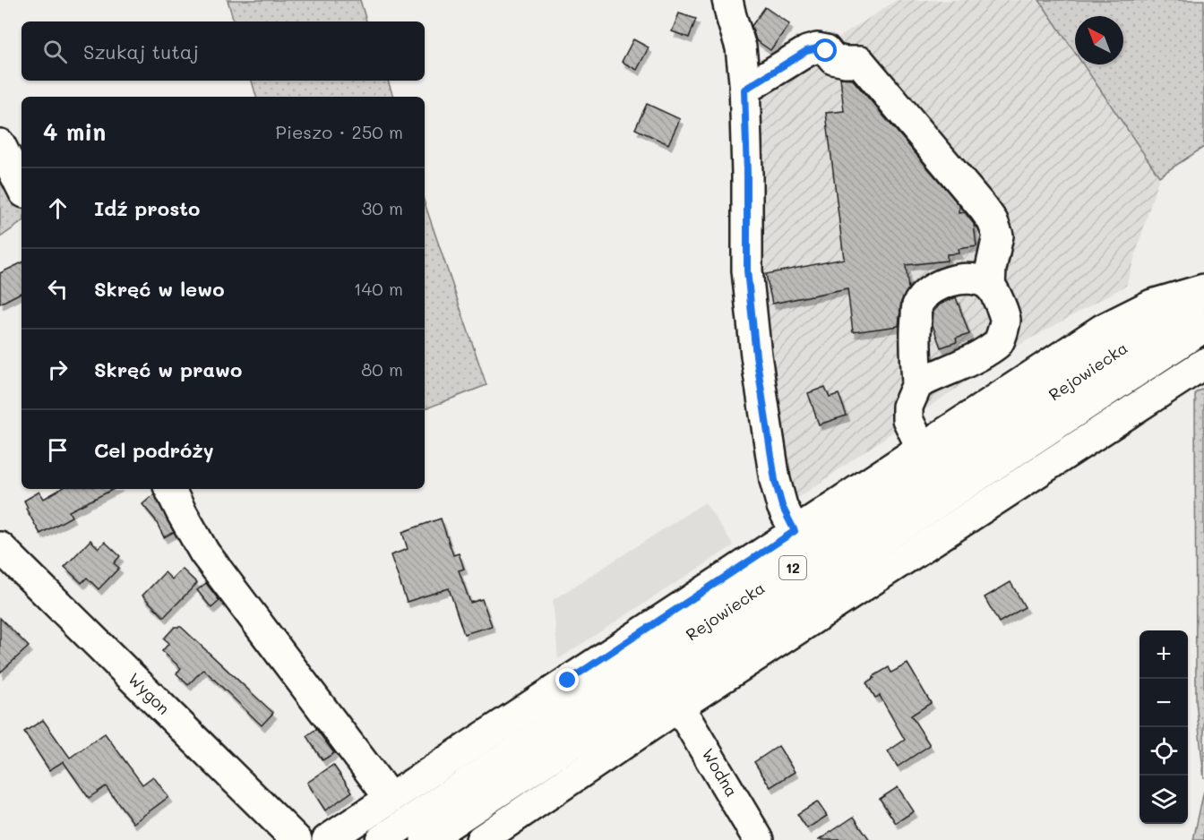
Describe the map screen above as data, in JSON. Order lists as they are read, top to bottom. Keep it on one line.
{"streets":{"main road":["Rejowiecka","12","Wygon","Wodna"]},"north":"top left","page":{"search":"Szukaj tutaj","heading":["4 min","Pieszo · 250 m"],"list":[["Idź prosto","30 m"],["Skręć w lewo","140 m"],["Skręć w prawo","80 m"],"Cel podróży"],"map_buttons":["+","−"]}}
